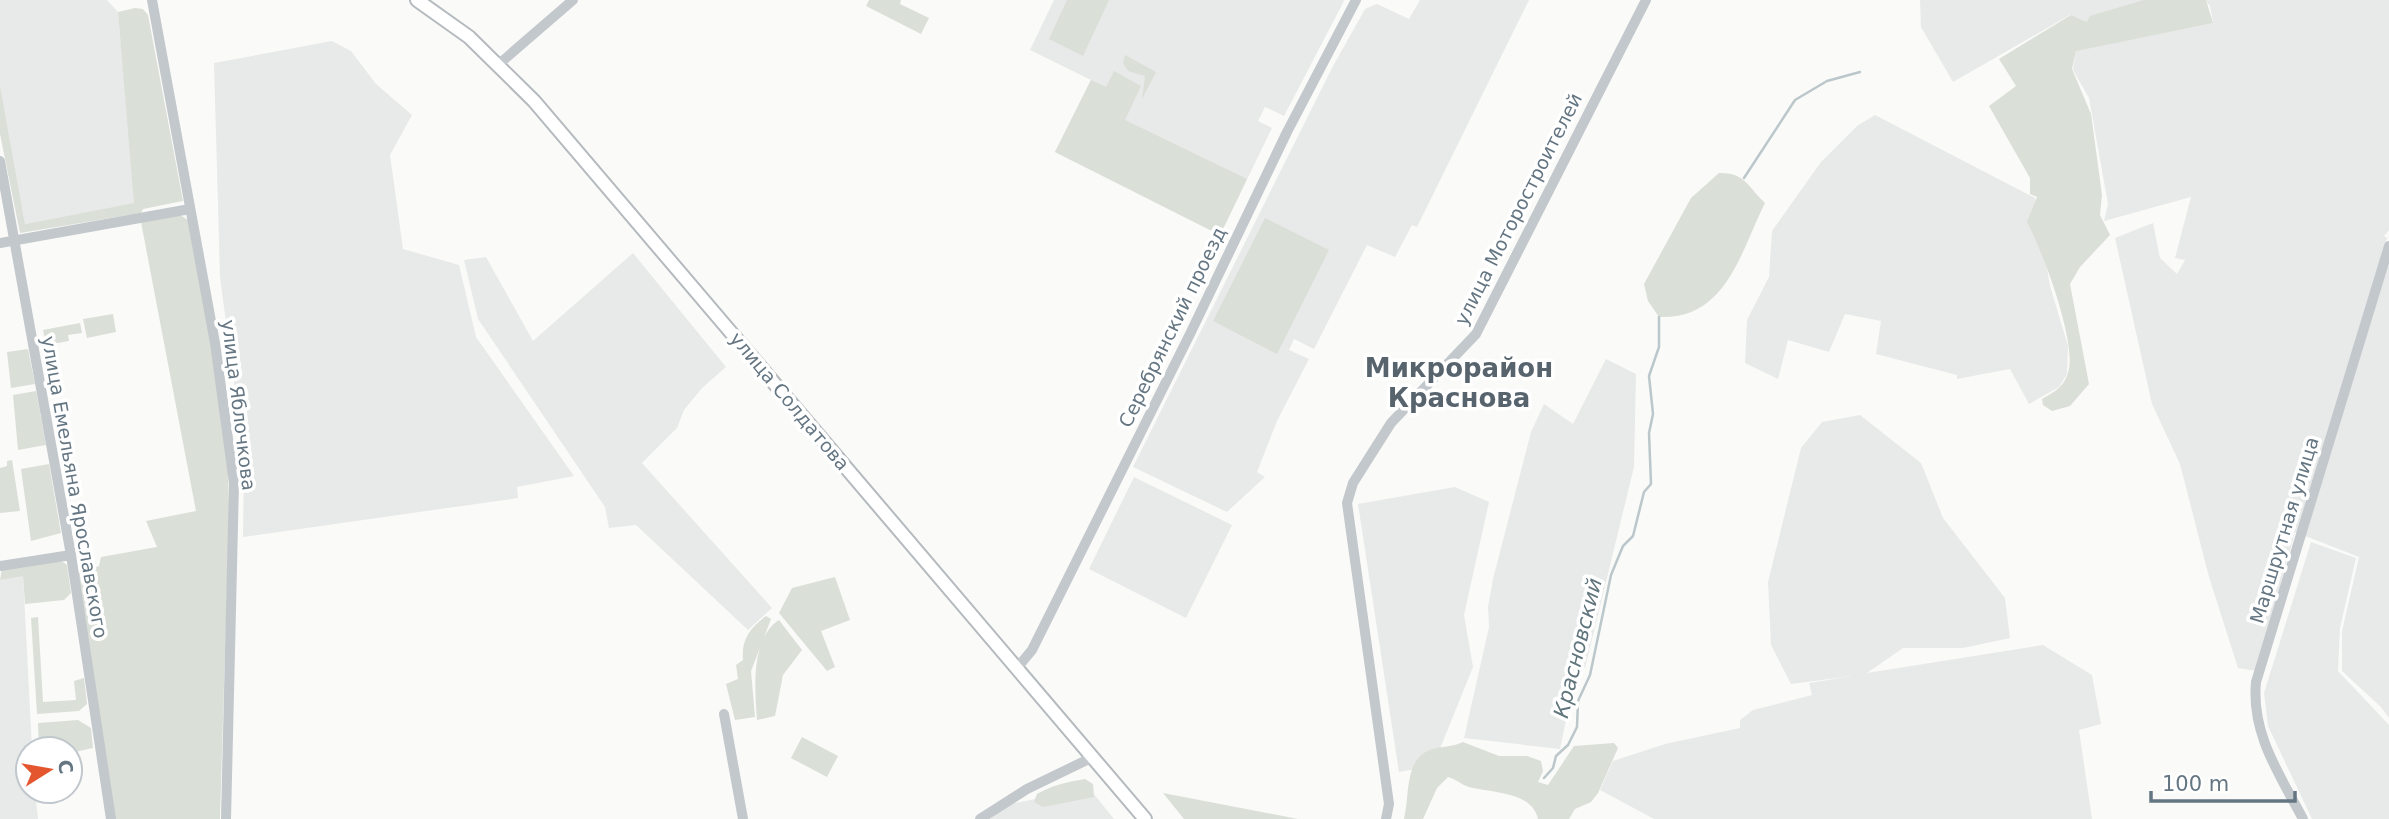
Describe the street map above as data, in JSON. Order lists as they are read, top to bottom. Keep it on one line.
{"streets":{"main road":["улица Солдатова"],"street":["улица Моторостроителей","Серебрянский проезд","улица Яблочкова","улица Емельяна Ярославского","Маршрутная улица"]},"crossings":[["Серебрянский проезд","улица Солдатова"]],"districts":["Микрорайон Краснова"],"water":["Красновский"],"scale_bar":"100 m","north":"right"}
